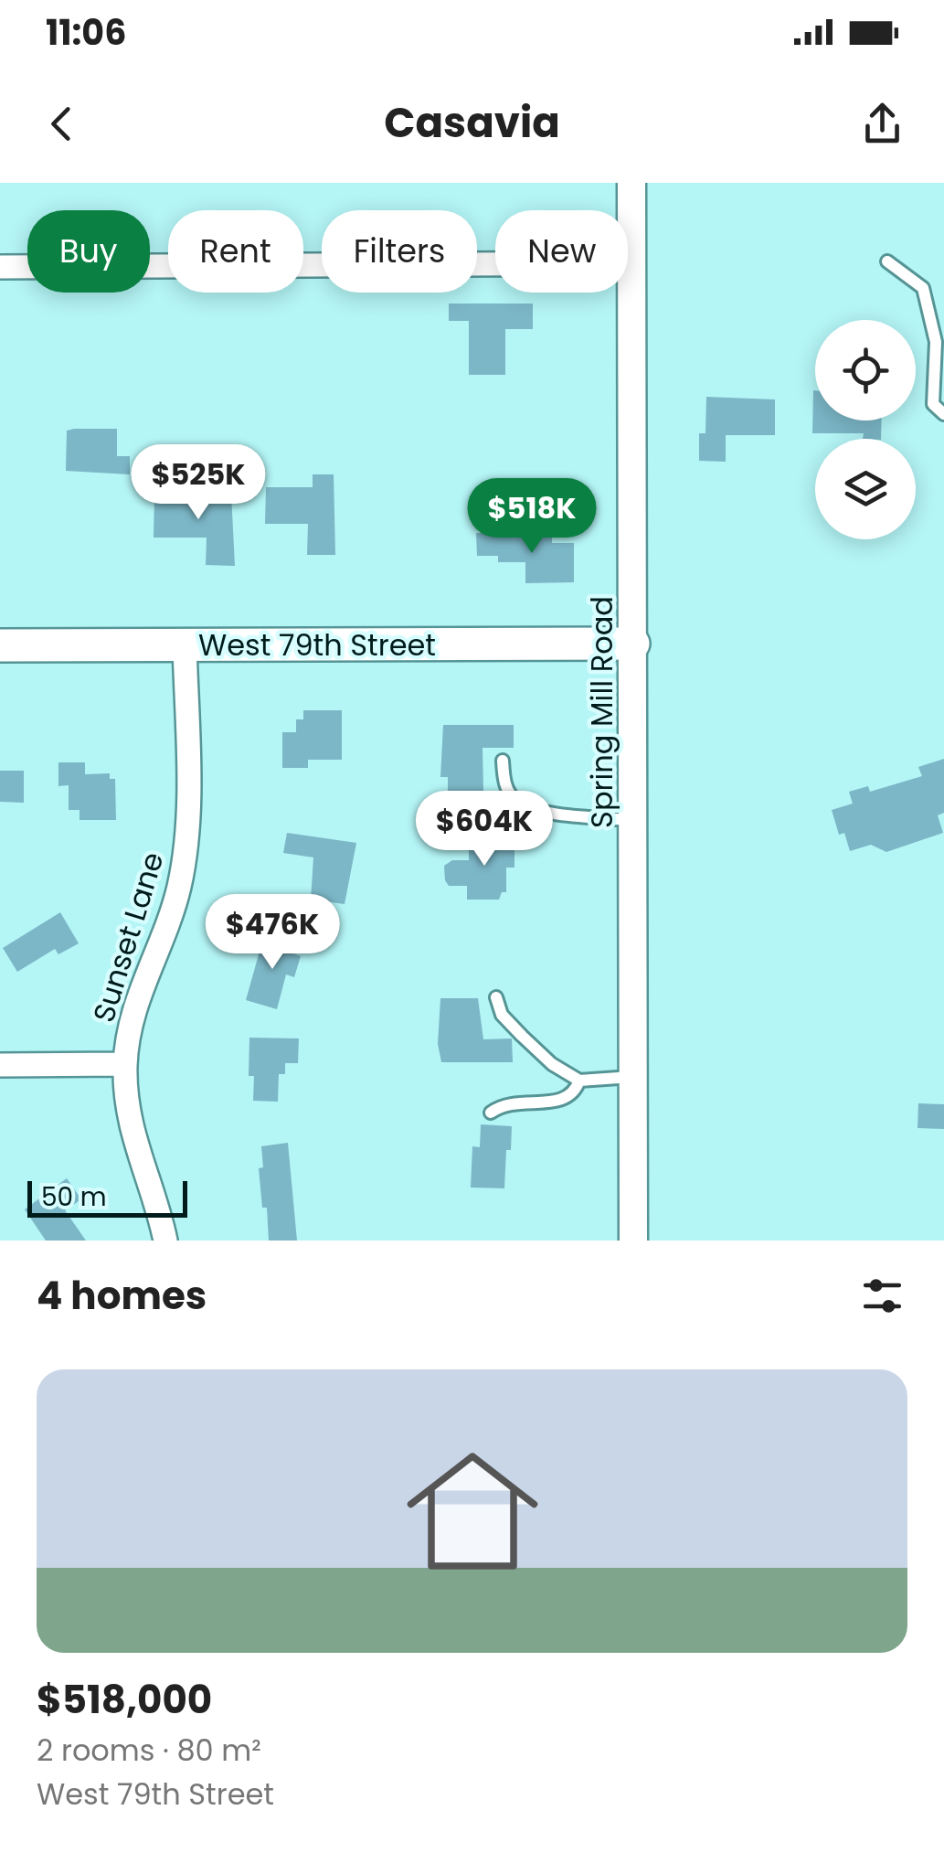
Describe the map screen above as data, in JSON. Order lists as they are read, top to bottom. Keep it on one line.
{"streets":{"main road":["West 79th Street"],"street":["Spring Mill Road","Sunset Lane"]},"crossings":[["West 79th Street","Spring Mill Road"],["West 79th Street","Sunset Lane"]],"scale_bar":"50 m","page":{"status":"11:06","header":"Casavia","chip":["Buy","Rent","Filters","New"],"price":["$525K","$518K","$604K","$476K"],"scale":"50 m","heading":"4 homes","list":[{"name":"$518,000","note":"2 rooms · 80 m² · West 79th Street"}]}}
